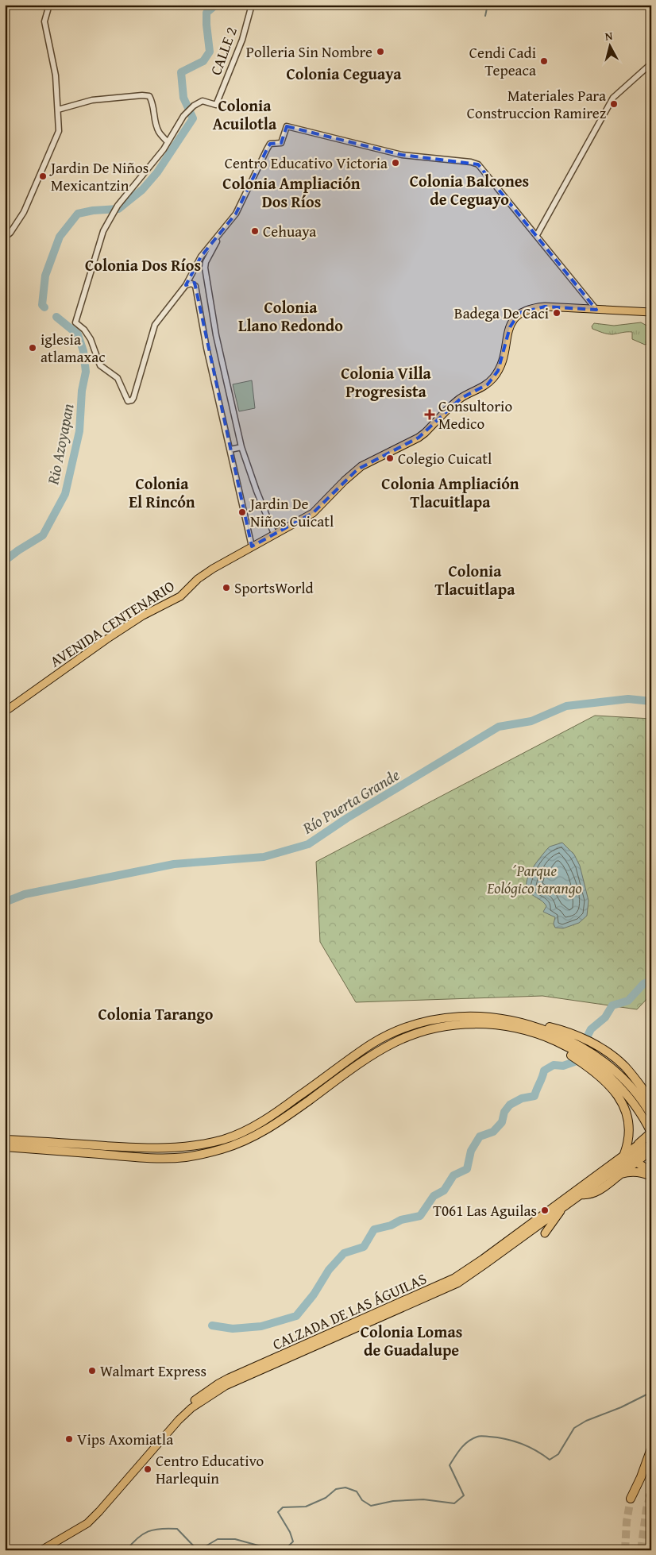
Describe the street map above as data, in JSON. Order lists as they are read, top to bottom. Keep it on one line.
{"streets":{"main road":["AVENIDA CENTENARIO","CALZADA DE LAS ÁGUILAS"],"street":["CALLE 2"]},"districts":["Colonia Ceguaya","Colonia Acuilotla","Colonia Balcones de Ceguayo","Colonia Ampliación Dos Ríos","Colonia Dos Ríos","Colonia Llano Redondo","Colonia Villa Progresista","Colonia El Rincón","Colonia Ampliación Tlacuitlapa","Colonia Tlacuitlapa","Colonia Tarango","Colonia Lomas de Guadalupe"],"water":["Rio Azoyapan","Río Puerta Grande"],"parks":["´Parque Eológico tarango"],"places":{"other":["Polleria Sin Nombre","Cendi Cadi Tepeaca","Materiales Para Construccion Ramirez","Centro Educativo Victoria","Jardin De Niños Mexicantzin","Cehuaya","Badega De Caci","iglesia atlamaxac","Colegio Cuicatl","Jardin De Niños Cuicatl","SportsWorld","T061 Las Aguilas","Walmart Express","Vips Axomiatla","Centro Educativo Harlequin"],"health":["Consultorio Medico"]},"north":"top"}
